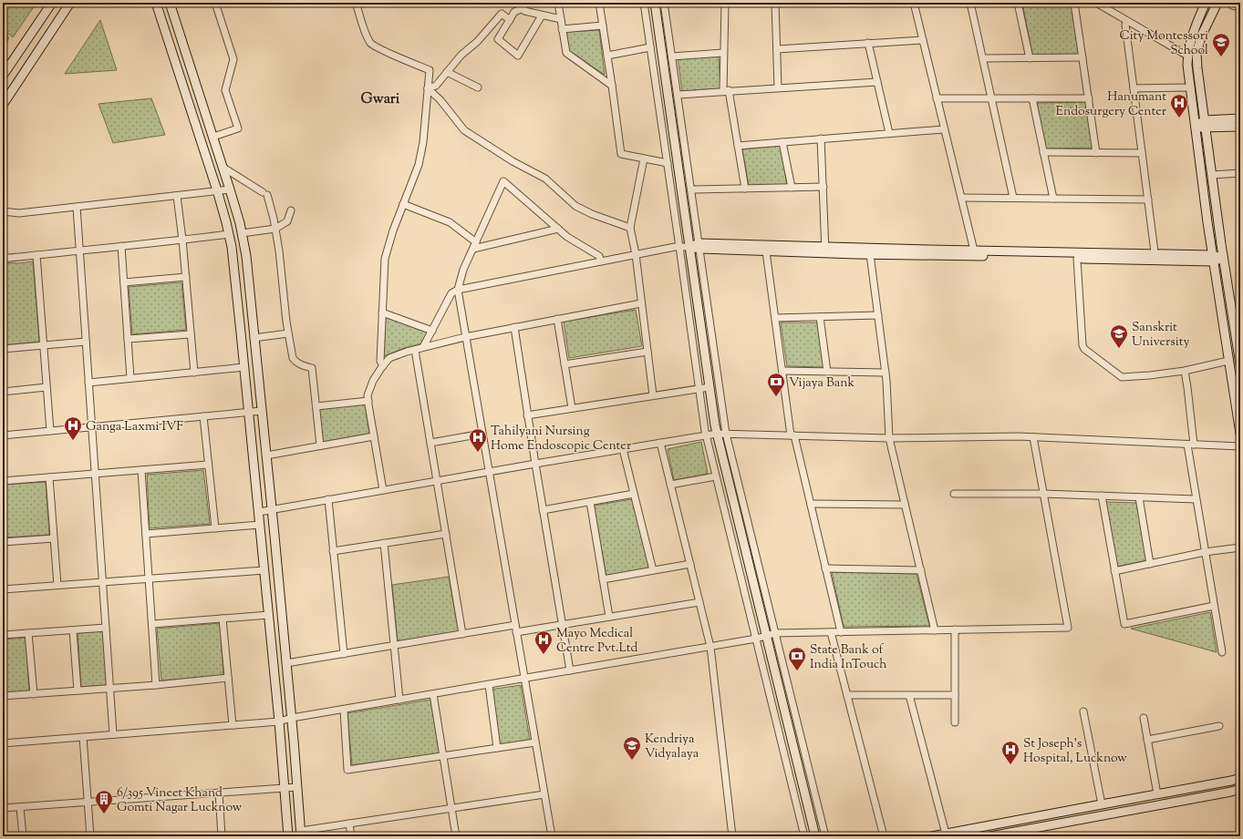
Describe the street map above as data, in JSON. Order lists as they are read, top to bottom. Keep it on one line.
{"districts":["Gwari"],"places":{"school or university":["City Montessori School","Sanskrit University","Kendriya Vidyalaya"],"hospital":["Hanumant Endosurgery Center","Ganga Laxmi IVF","Tahilyani Nursing Home Endoscopic Center","Mayo Medical Centre Pvt.Ltd","St Joseph's Hospital, Lucknow"],"bank":["Vijaya Bank","State Bank of India InTouch"],"building":["6/395 Vineet Khand Gomti Nagar Lucknow"]}}
